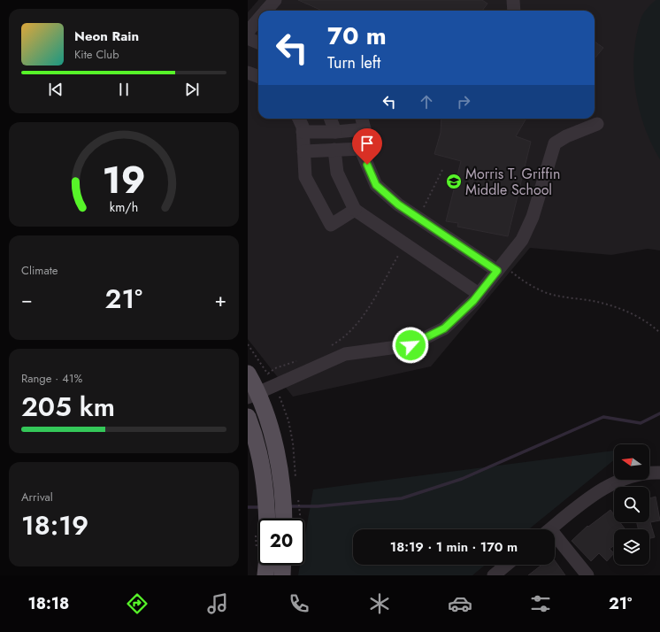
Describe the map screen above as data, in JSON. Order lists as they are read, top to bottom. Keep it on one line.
{"places":{"school or university":["Morris T. Griffin Middle School"]},"north":"left","page":{"turn":["70 m","Turn left"],"song":["Neon Rain","Kite Club"],"tile":["Climate",["Range · 41%","205 km"],["Arrival","18:19"]],"heat":["−","21°","+"],"limit":"20","trip":"18:19 · 1 min · 170 m","tabs":["18:18","21°"],"gauge":["19","km/h"]}}
